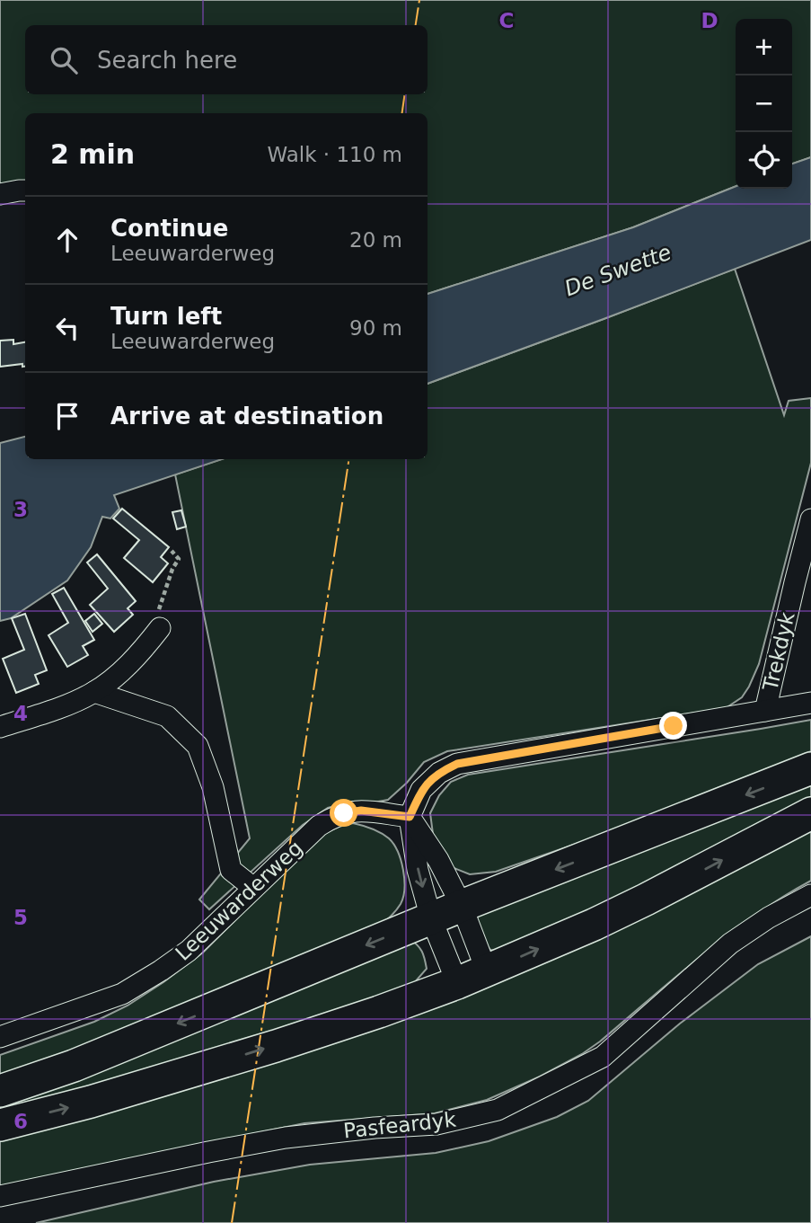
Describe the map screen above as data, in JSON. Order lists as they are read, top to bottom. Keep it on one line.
{"streets":{"street":["Trekdyk","Leeuwarderweg","Pasfeardyk"]},"water":["De Swette"],"page":{"map_buttons":["+","−"],"search":"Search here","heading":["2 min","Walk · 110 m"],"list":[["Continue","Leeuwarderweg","20 m"],["Turn left","Leeuwarderweg","90 m"],"Arrive at destination"]},"grid":{"columns":["C","D"],"rows":["3","4","5","6"]}}
